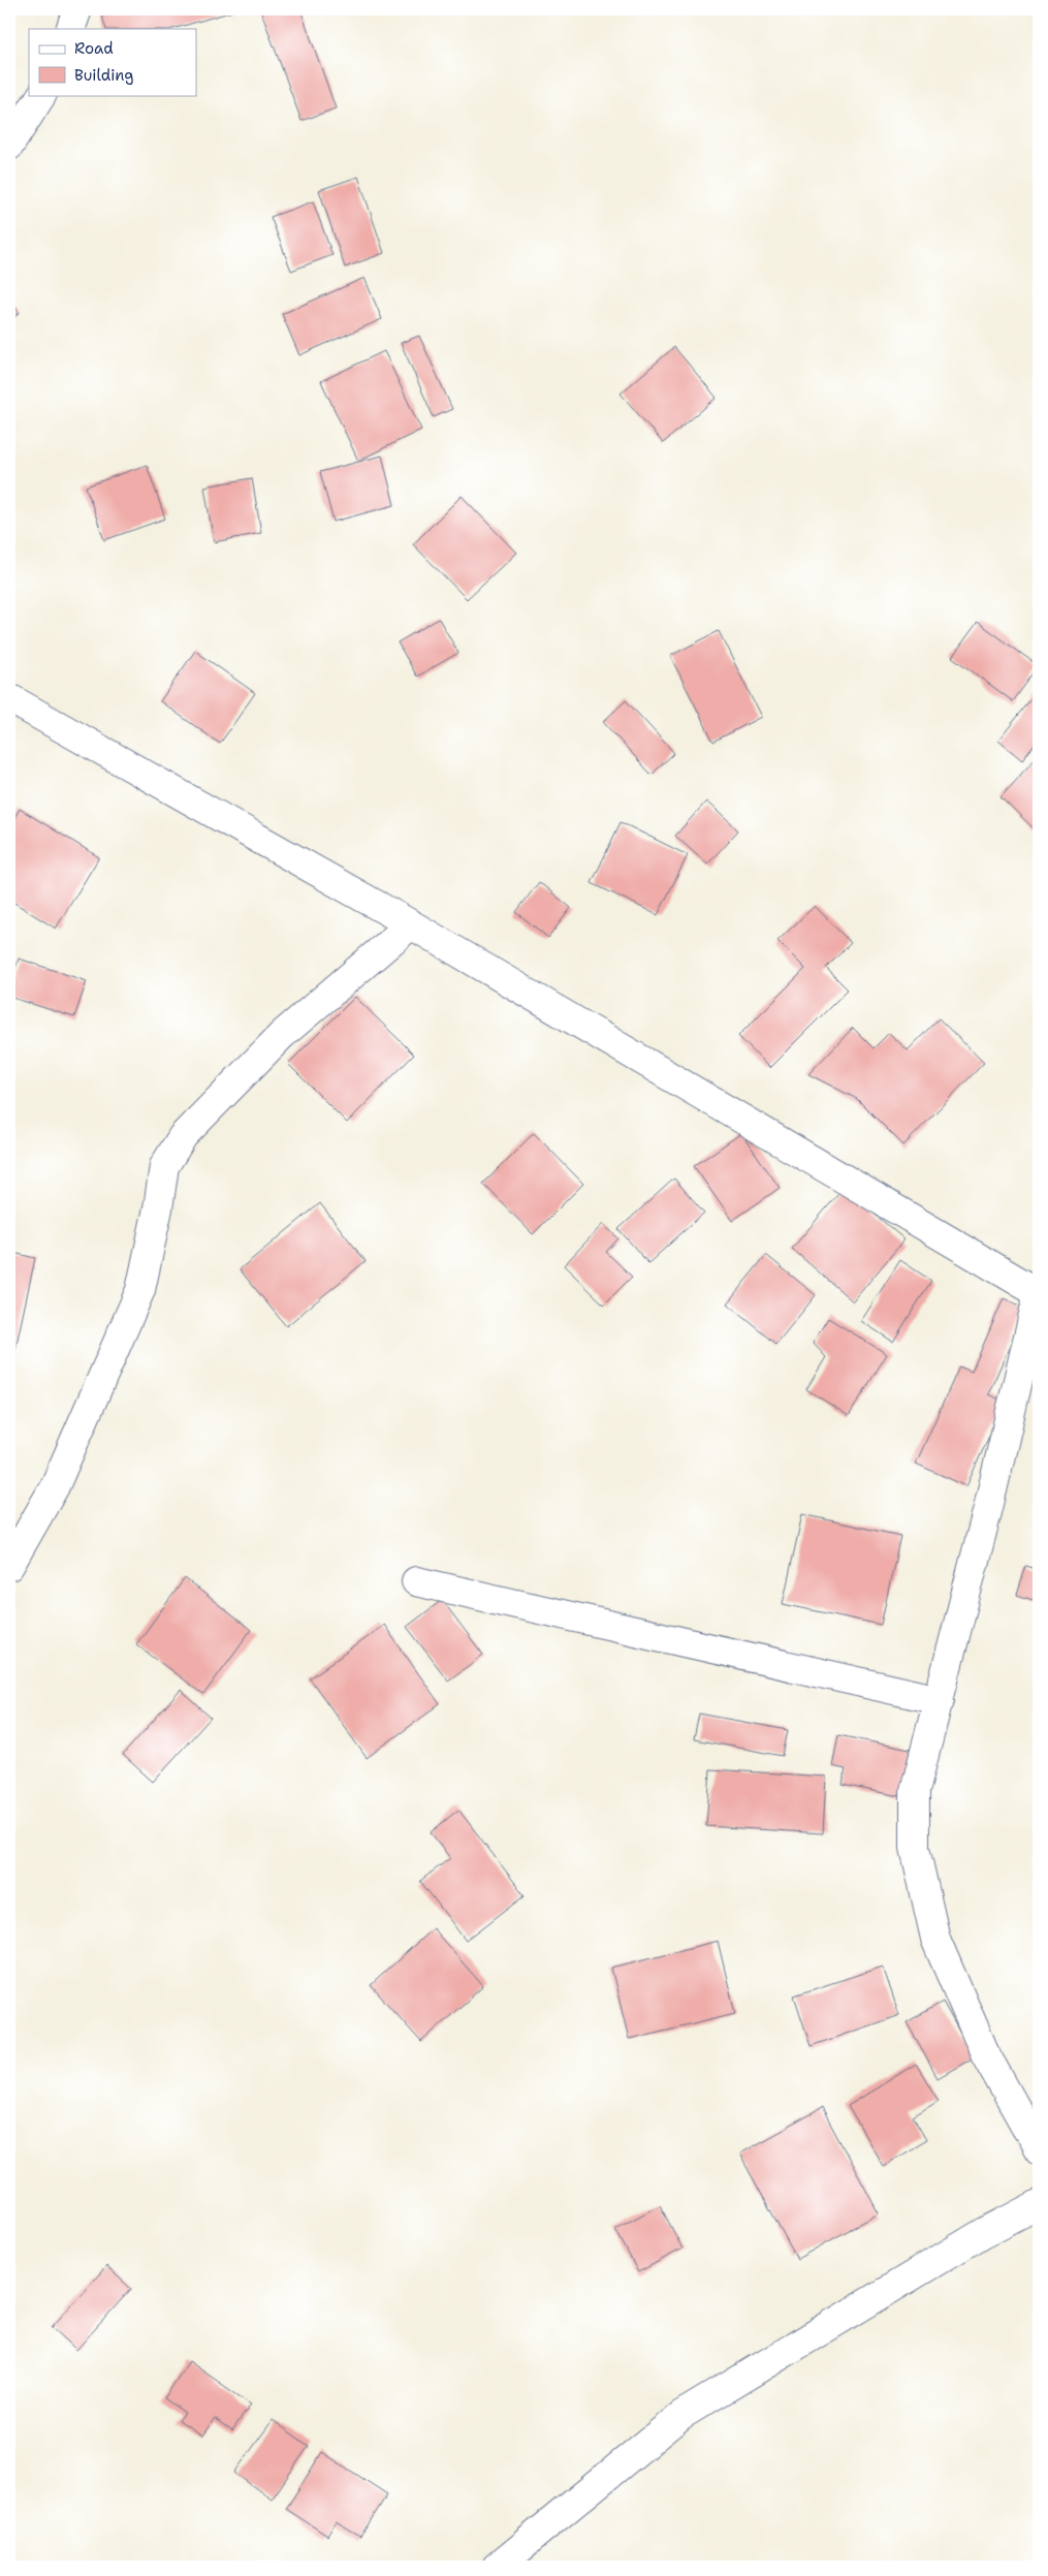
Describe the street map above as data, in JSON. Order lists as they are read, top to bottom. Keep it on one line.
{"legend":["Road","Building"]}
